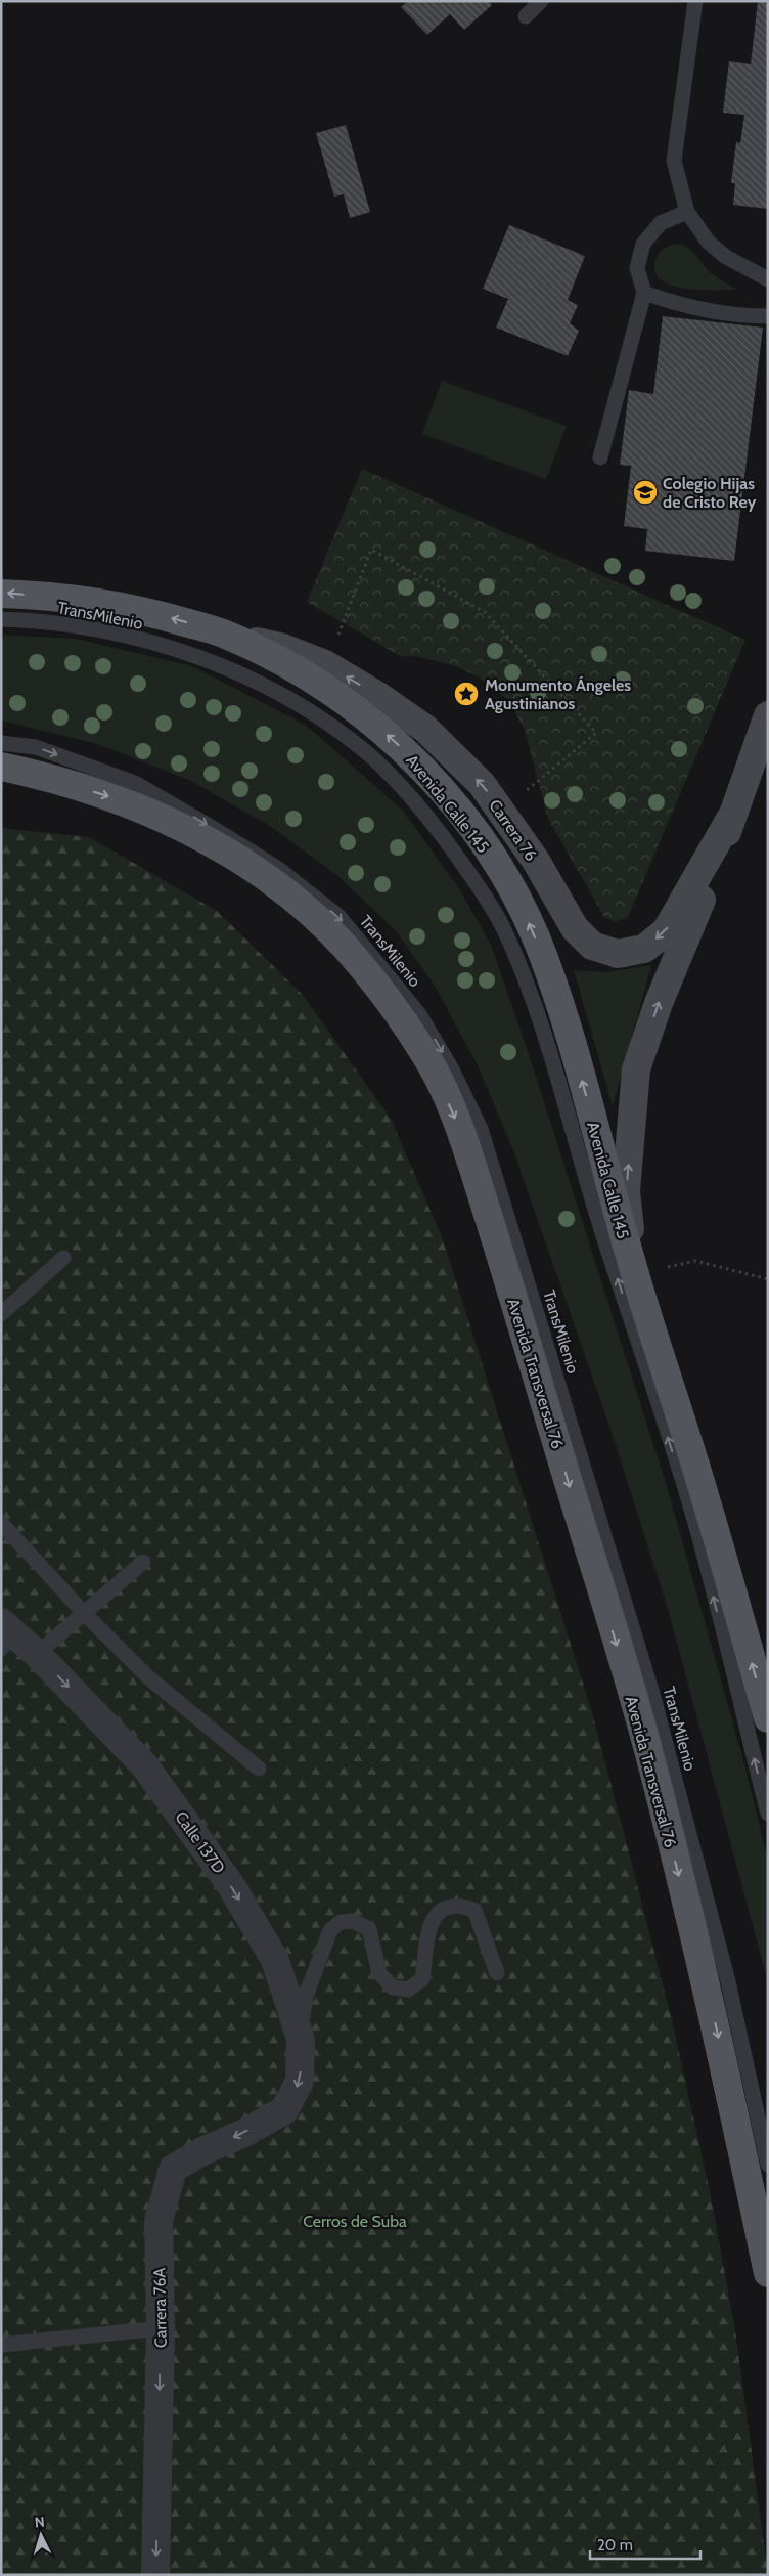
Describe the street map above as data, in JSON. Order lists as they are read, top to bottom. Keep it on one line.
{"streets":{"main road":["Avenida Calle 145","Carrera 76","Avenida Transversal 76"],"street":["Calle 137D","Carrera 76A"],"lane":["TransMilenio"]},"crossings":[["Avenida Calle 145","Carrera 76"],["Calle 137D","Carrera 76A"]],"one_way":["Avenida Calle 145","Avenida Transversal 76","Calle 137D","Carrera 76A"],"parks":["Cerros de Suba"],"places":{"school or university":["Colegio Hijas de Cristo Rey"],"place":["Monumento Ángeles Agustinianos"]},"scale_bar":"20 m","north":"top"}
